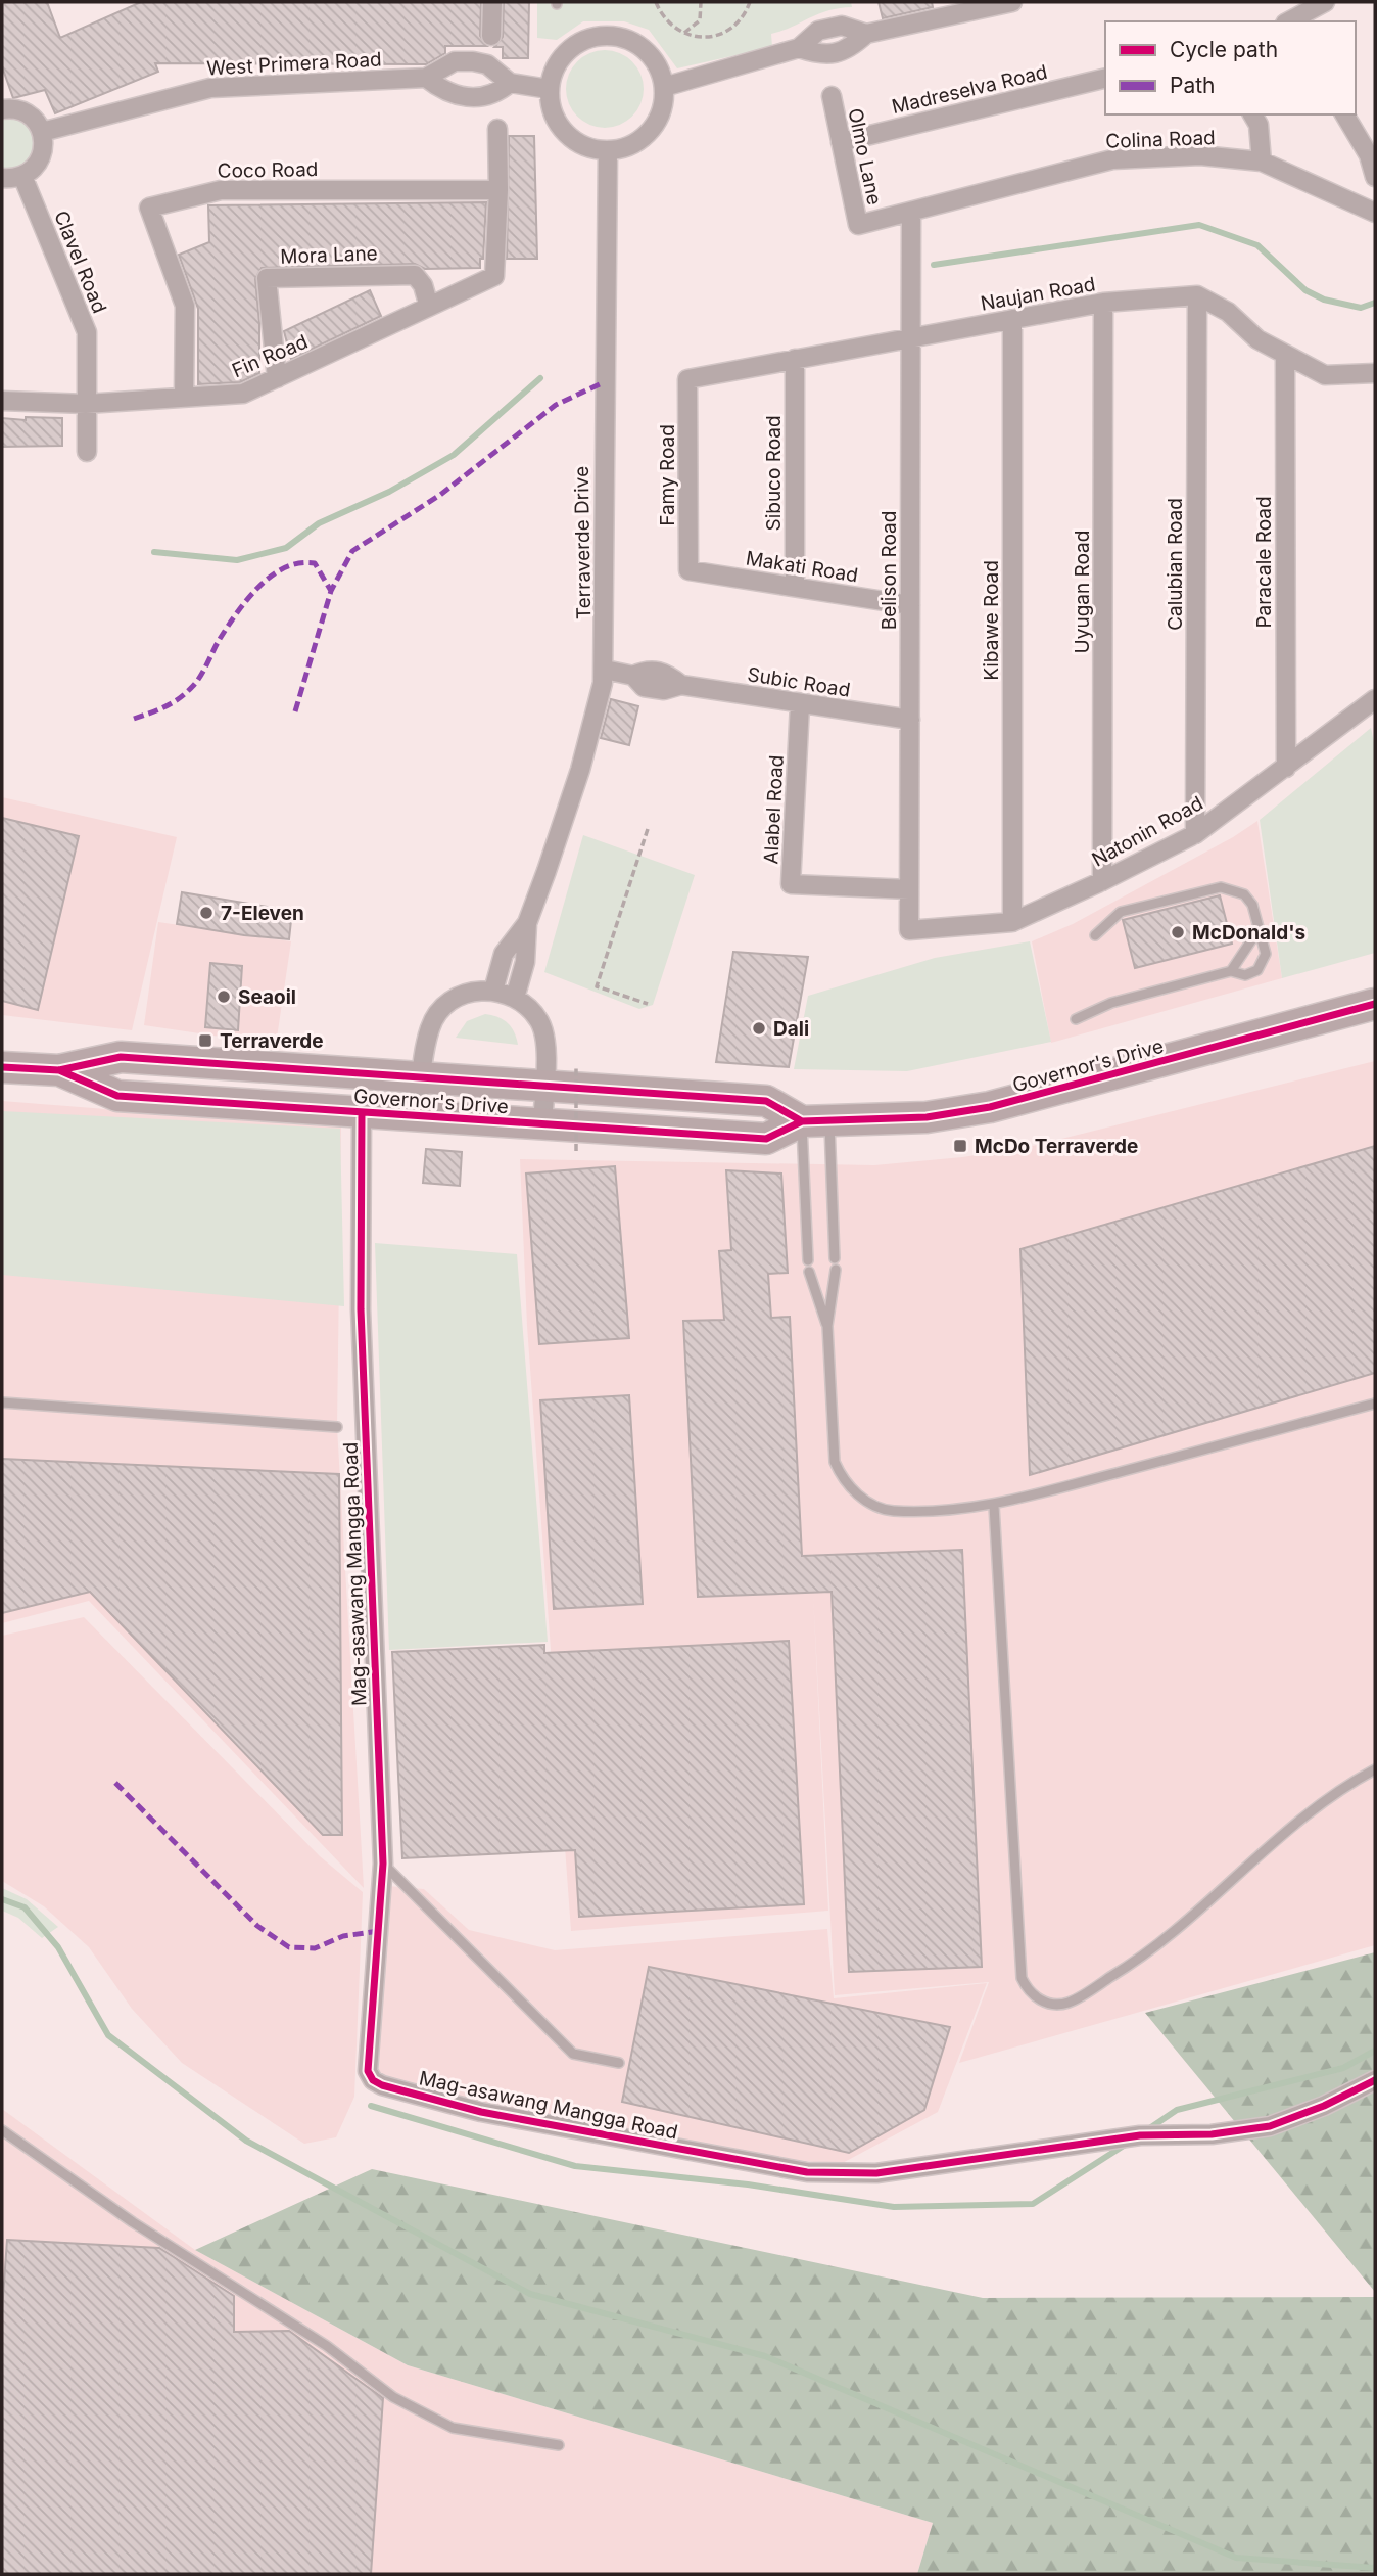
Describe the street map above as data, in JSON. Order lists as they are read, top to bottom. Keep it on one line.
{"streets":{"highway":["Governor's Drive"],"street":["West Primera Road","Madreselva Road","Colina Road","Olmo Lane","Coco Road","Mora Lane","Clavel Road","Naujan Road","Fin Road","Sibuco Road","Famy Road","Terraverde Drive","Paracale Road","Calubian Road","Makati Road","Belison Road","Uyugan Road","Kibawe Road","Subic Road","Alabel Road","Natonin Road","Mag-asawang Mangga Road"]},"crossings":[["West Primera Road","Terraverde Drive"],["Madreselva Road","Olmo Lane"],["Colina Road","Olmo Lane"],["Colina Road","Belison Road"],["Coco Road","Fin Road"],["Mora Lane","Fin Road"],["Clavel Road","Fin Road"],["Naujan Road","Sibuco Road"],["Naujan Road","Famy Road"],["Naujan Road","Calubian Road"],["Naujan Road","Belison Road"],["Naujan Road","Uyugan Road"],["Naujan Road","Kibawe Road"],["Sibuco Road","Makati Road"],["Famy Road","Makati Road"],["Terraverde Drive","Subic Road"],["Paracale Road","Natonin Road"],["Calubian Road","Natonin Road"],["Makati Road","Belison Road"],["Belison Road","Subic Road"],["Belison Road","Alabel Road"],["Belison Road","Natonin Road"],["Uyugan Road","Natonin Road"],["Kibawe Road","Natonin Road"],["Subic Road","Alabel Road"],["Governor's Drive","Mag-asawang Mangga Road"]],"places":{"other":["7-Eleven","McDonald's","Seaoil","Dali"],"transit":["Terraverde","McDo Terraverde"]},"legend":["Cycle path","Path"]}
